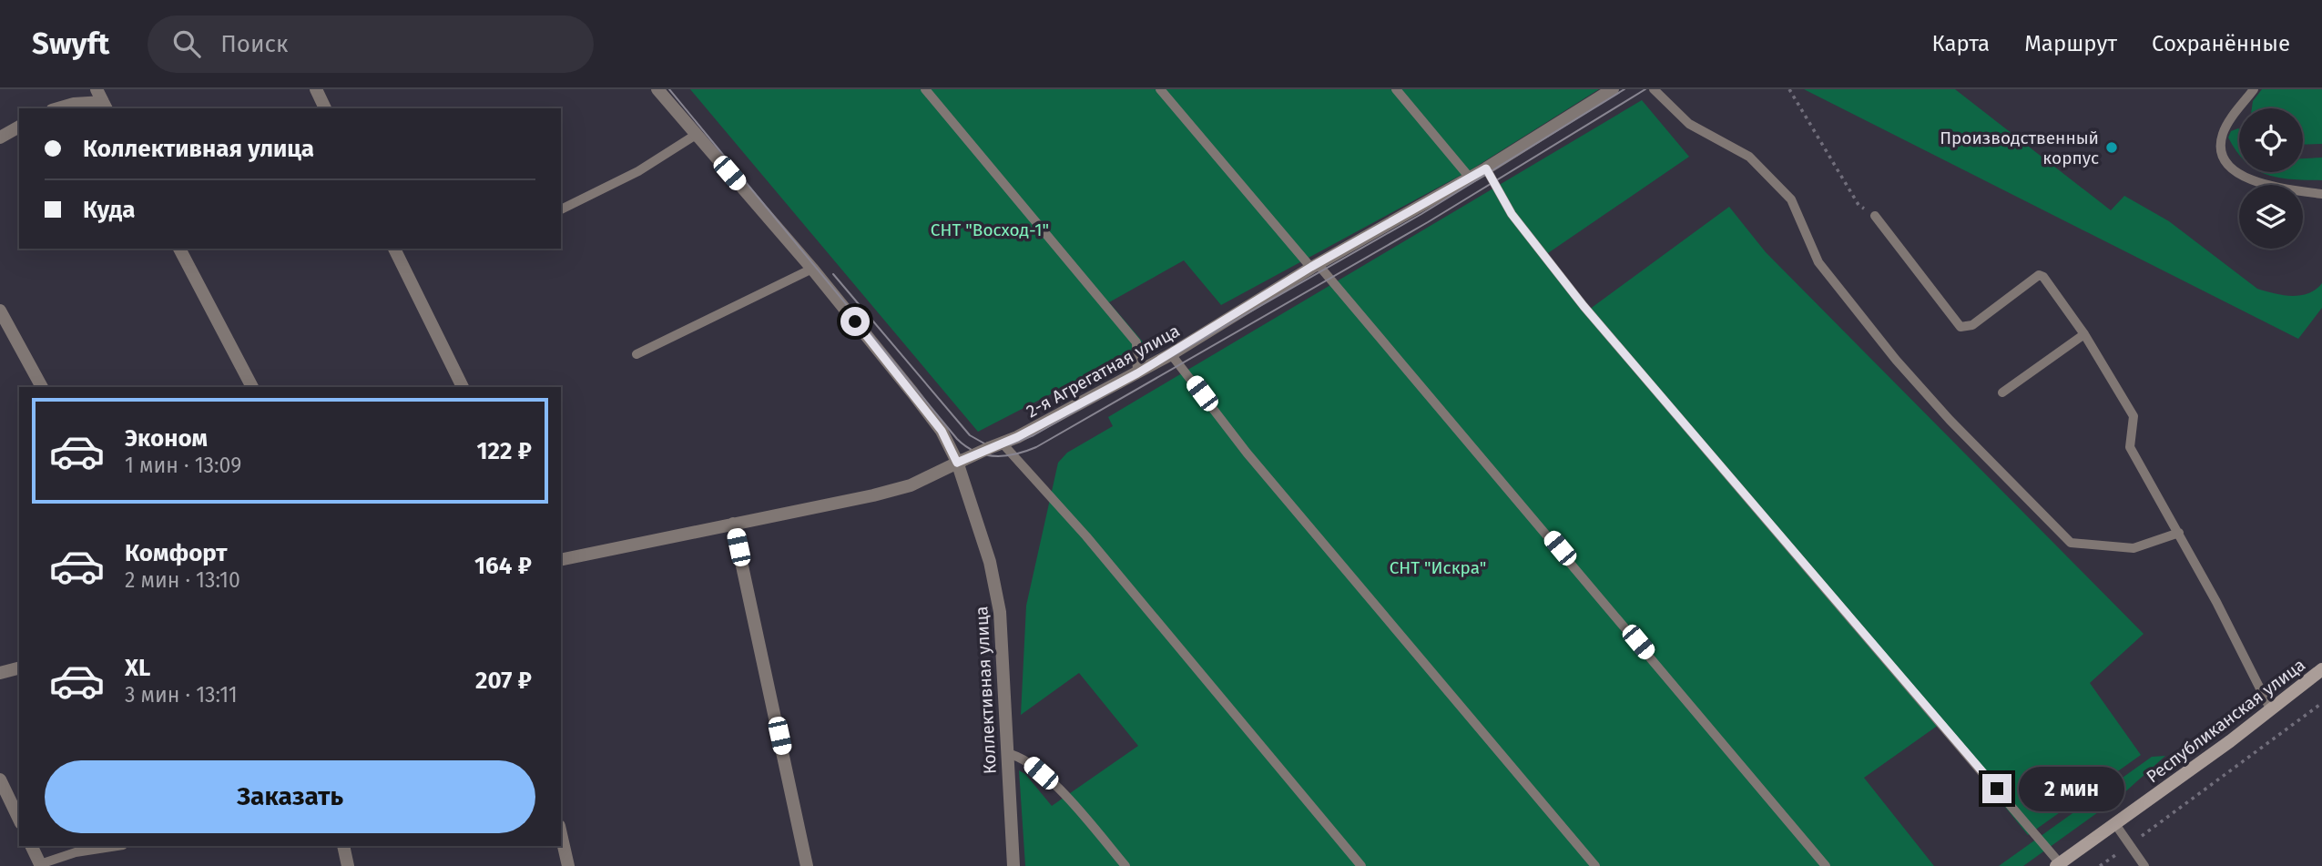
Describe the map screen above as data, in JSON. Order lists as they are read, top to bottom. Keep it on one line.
{"streets":{"main road":["Республиканская улица"],"street":["2-я Агрегатная улица","Коллективная улица"]},"crossings":[["2-я Агрегатная улица","Коллективная улица"]],"parks":["СНТ \"Восход-1\"","СНТ \"Искра\""],"places":["Производственный корпус"],"page":{"header":"Swyft","search":"Поиск","nav":["Карта","Маршрут","Сохранённые"],"banner":["Коллективная улица","Куда"],"list":[{"name":"Эконом","note":"1 мин · 13:09","value":"122 ₽"},{"name":"Комфорт","note":"2 мин · 13:10","value":"164 ₽"},{"name":"XL","note":"3 мин · 13:11","value":"207 ₽"}],"buttons":"Заказать","bubble":"2 мин"}}
